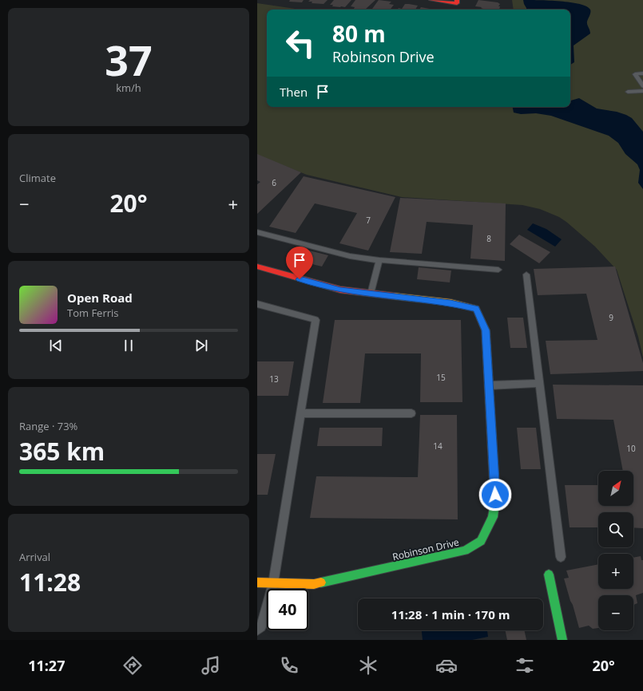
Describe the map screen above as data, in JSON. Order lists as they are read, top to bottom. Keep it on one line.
{"streets":{"street":["Robinson Drive"]},"house_numbers":["6","7","8","9","15","13","14","10"],"north":"top right","page":{"tile":[["37","km/h"],"Climate",["Range · 73%","365 km"],["Arrival","11:28"]],"turn":["80 m","Robinson Drive"],"then":"Then","heat":["−","20°","+"],"song":["Open Road","Tom Ferris"],"map_buttons":["+","−"],"limit":"40","trip":"11:28 · 1 min · 170 m","tabs":["11:27","20°"]}}
